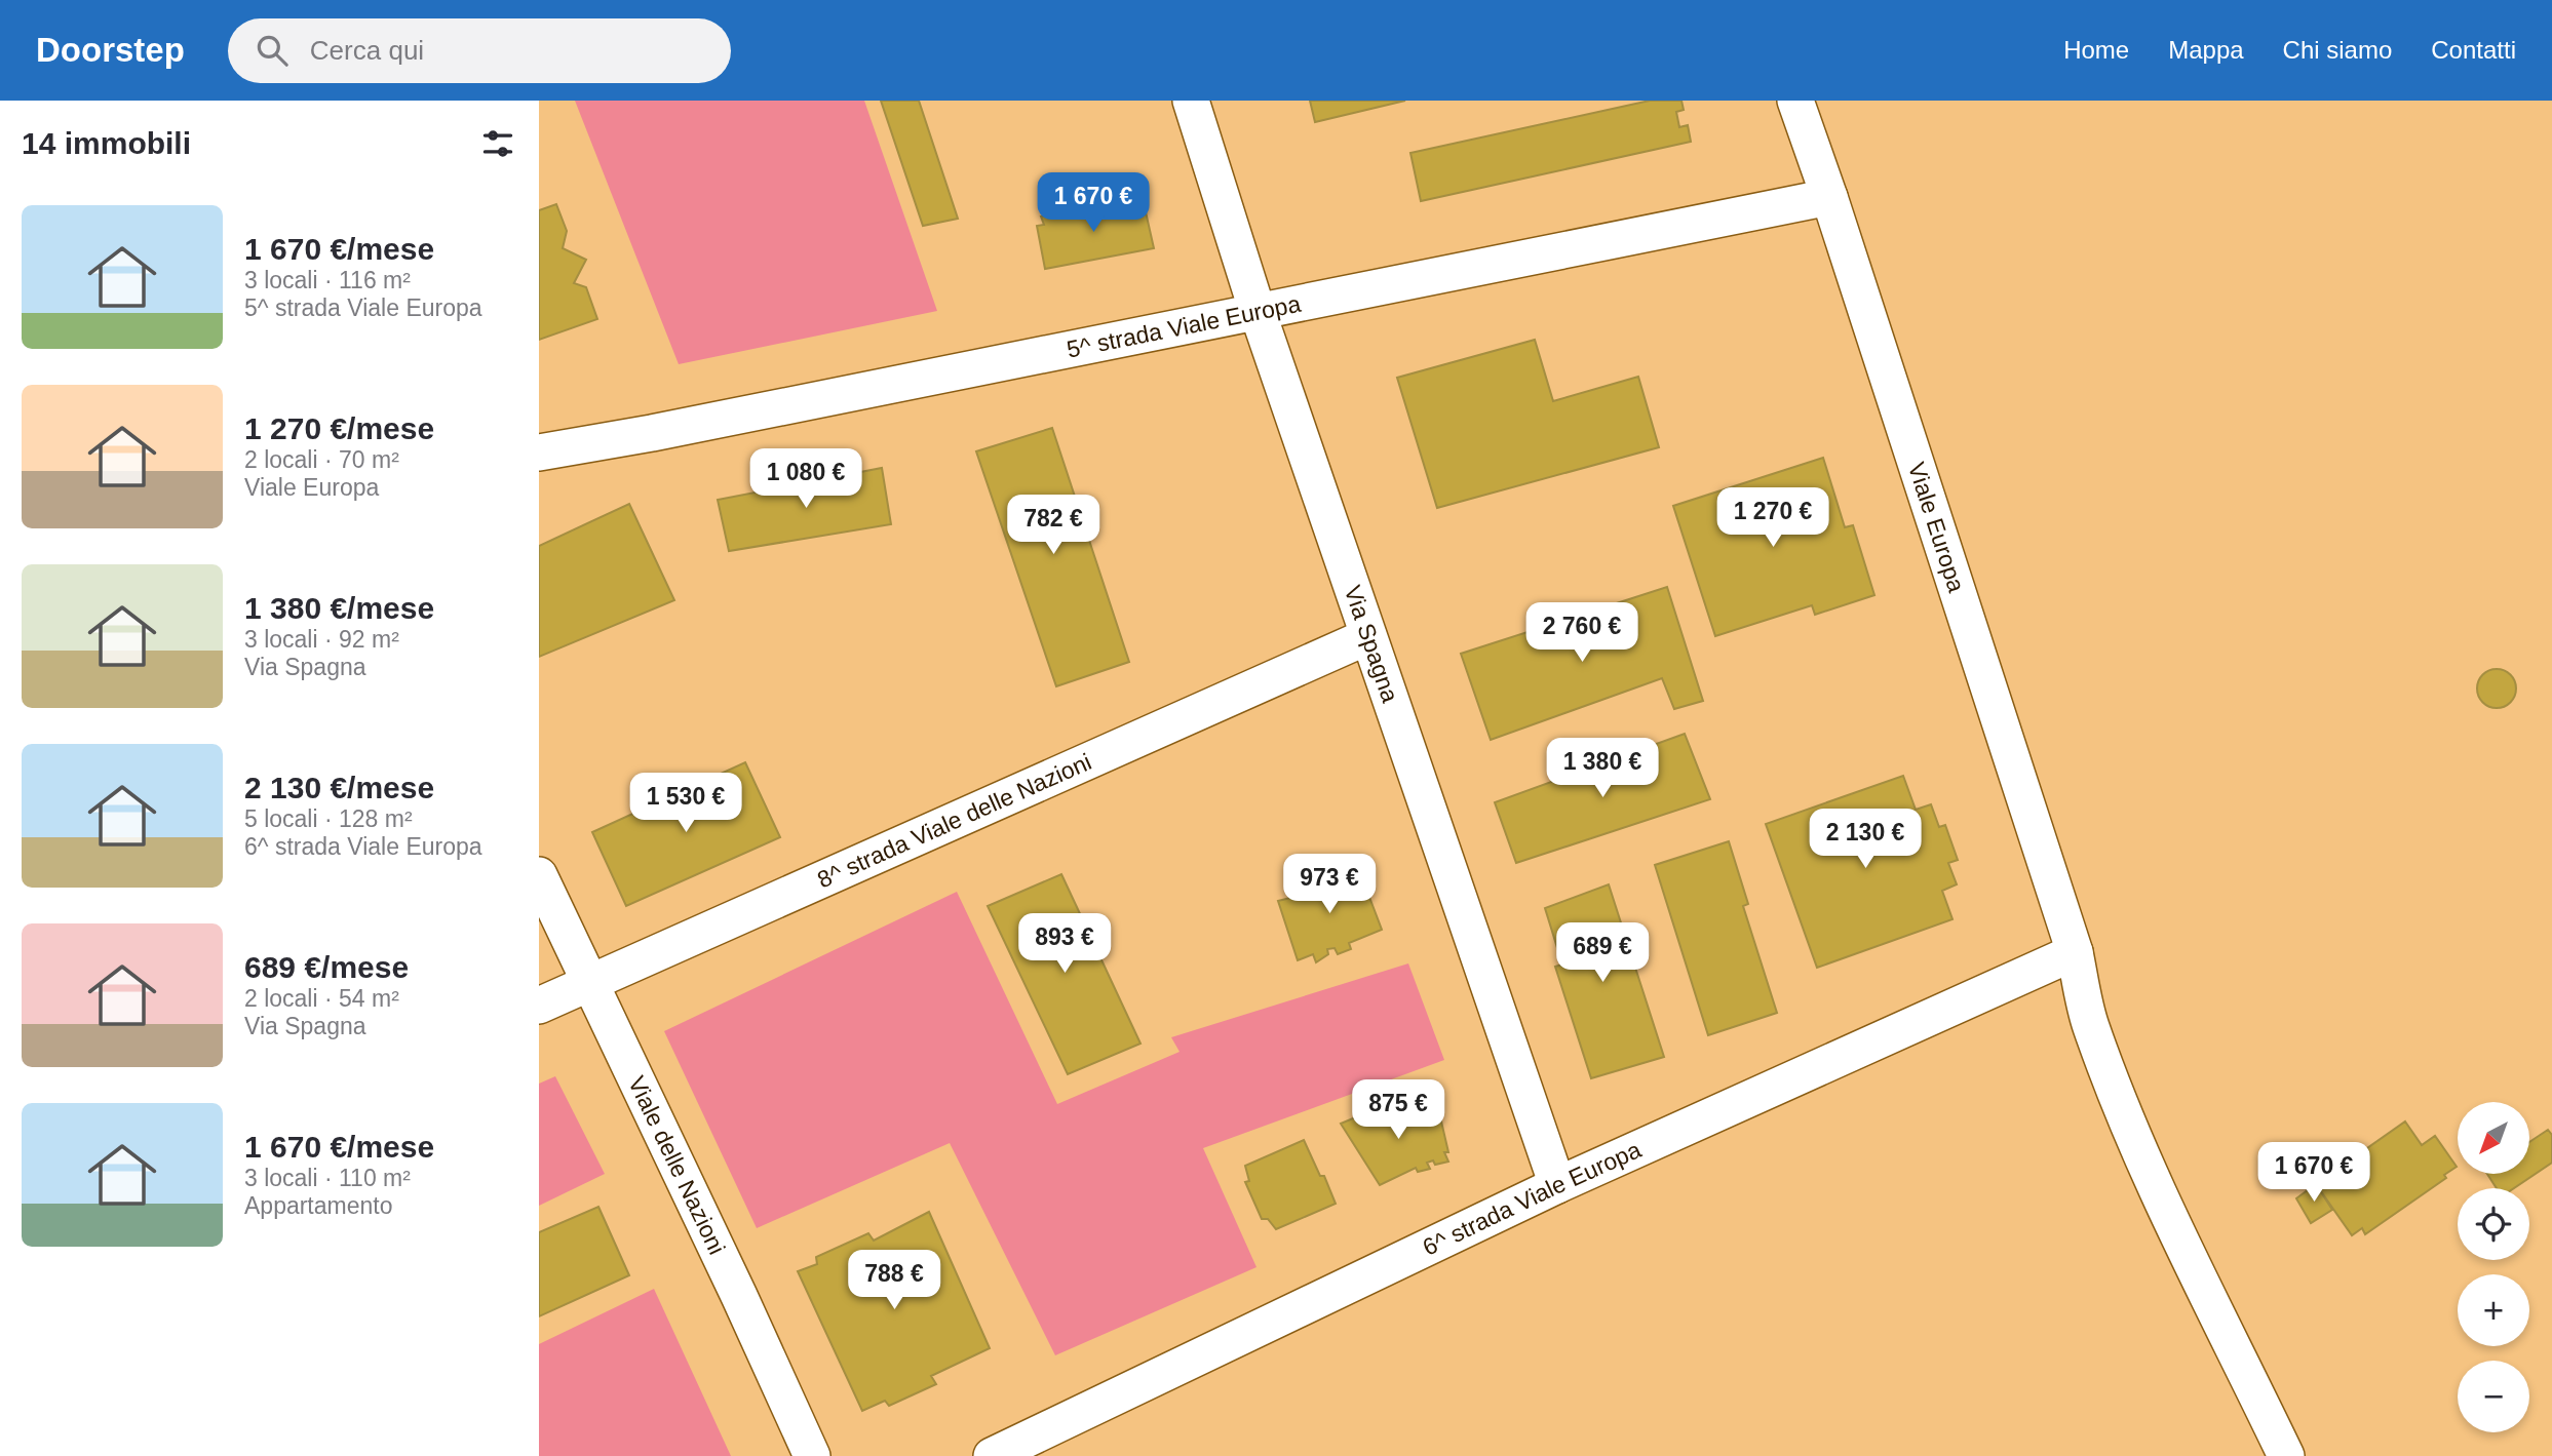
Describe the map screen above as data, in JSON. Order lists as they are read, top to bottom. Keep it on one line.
{"streets":{"street":["5^ strada Viale Europa","Viale Europa","Via Spagna","8^ strada Viale delle Nazioni","Viale delle Nazioni","6^ strada Viale Europa"]},"crossings":[["5^ strada Viale Europa","Viale Europa"],["5^ strada Viale Europa","Via Spagna"],["Viale Europa","6^ strada Viale Europa"],["Via Spagna","8^ strada Viale delle Nazioni"],["Via Spagna","6^ strada Viale Europa"],["8^ strada Viale delle Nazioni","Viale delle Nazioni"]],"north":"bottom left","page":{"header":"Doorstep","search":"Cerca qui","nav":["Home","Mappa","Chi siamo","Contatti"],"heading":"14 immobili","price":["1 670 €","1 080 €","1 270 €","782 €","2 760 €","1 380 €","1 530 €","2 130 €","973 €","893 €","689 €","875 €","1 670 €","788 €"],"list":[{"name":"1 670 €/mese","note":"3 locali · 116 m² · 5^ strada Viale Europa"},{"name":"1 270 €/mese","note":"2 locali · 70 m² · Viale Europa"},{"name":"1 380 €/mese","note":"3 locali · 92 m² · Via Spagna"},{"name":"2 130 €/mese","note":"5 locali · 128 m² · 6^ strada Viale Europa"},{"name":"689 €/mese","note":"2 locali · 54 m² · Via Spagna"},{"name":"1 670 €/mese","note":"3 locali · 110 m² · Appartamento"}],"map_buttons":["+","−"]}}
